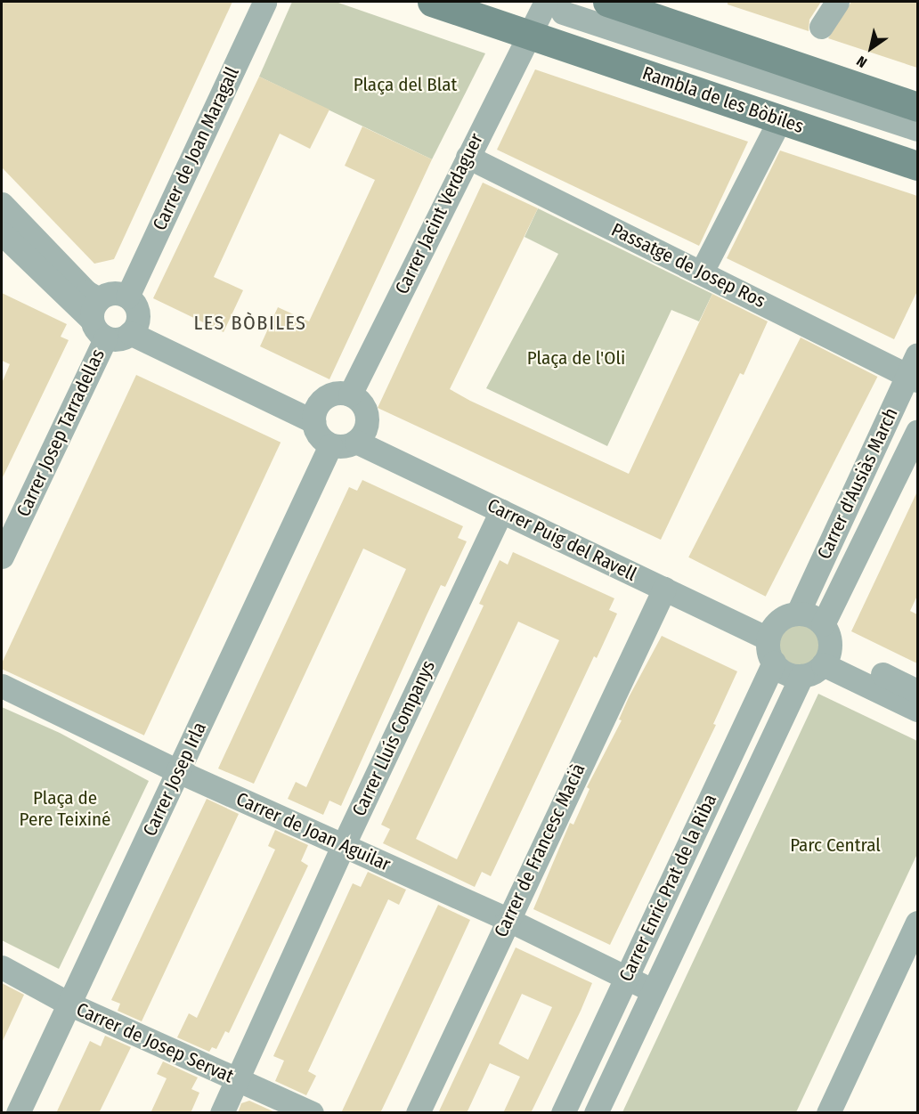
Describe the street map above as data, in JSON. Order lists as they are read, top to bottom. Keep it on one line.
{"streets":{"main road":["Rambla de les Bòbiles"],"street":["Carrer de Joan Maragall","Carrer Jacint Verdaguer","Passatge de Josep Ros","Carrer Josep Tarradellas","Carrer d'Ausiàs March","Carrer Puig del Ravell","Carrer Lluís Companys","Carrer Josep Irla","Carrer de Joan Aguilar","Carrer de Francesc Macià","Carrer Enric Prat de la Riba","Carrer de Josep Servat"]},"crossings":[["Rambla de les Bòbiles","Carrer Jacint Verdaguer"],["Carrer de Joan Maragall","Carrer Josep Tarradellas"],["Carrer Jacint Verdaguer","Passatge de Josep Ros"],["Carrer Jacint Verdaguer","Carrer Puig del Ravell"],["Carrer Jacint Verdaguer","Carrer Josep Irla"],["Passatge de Josep Ros","Carrer d'Ausiàs March"],["Carrer d'Ausiàs March","Carrer Puig del Ravell"],["Carrer d'Ausiàs March","Carrer Enric Prat de la Riba"],["Carrer Puig del Ravell","Carrer Lluís Companys"],["Carrer Puig del Ravell","Carrer Josep Irla"],["Carrer Puig del Ravell","Carrer de Francesc Macià"],["Carrer Puig del Ravell","Carrer Enric Prat de la Riba"],["Carrer Lluís Companys","Carrer de Joan Aguilar"],["Carrer Lluís Companys","Carrer de Josep Servat"],["Carrer Josep Irla","Carrer de Joan Aguilar"],["Carrer Josep Irla","Carrer de Josep Servat"],["Carrer de Joan Aguilar","Carrer de Francesc Macià"],["Carrer de Joan Aguilar","Carrer Enric Prat de la Riba"]],"districts":["LES BÒBILES"],"parks":["Plaça del Blat","Plaça de l'Oli","Plaça de Pere Teixiné","Parc Central"],"north":"bottom left"}
